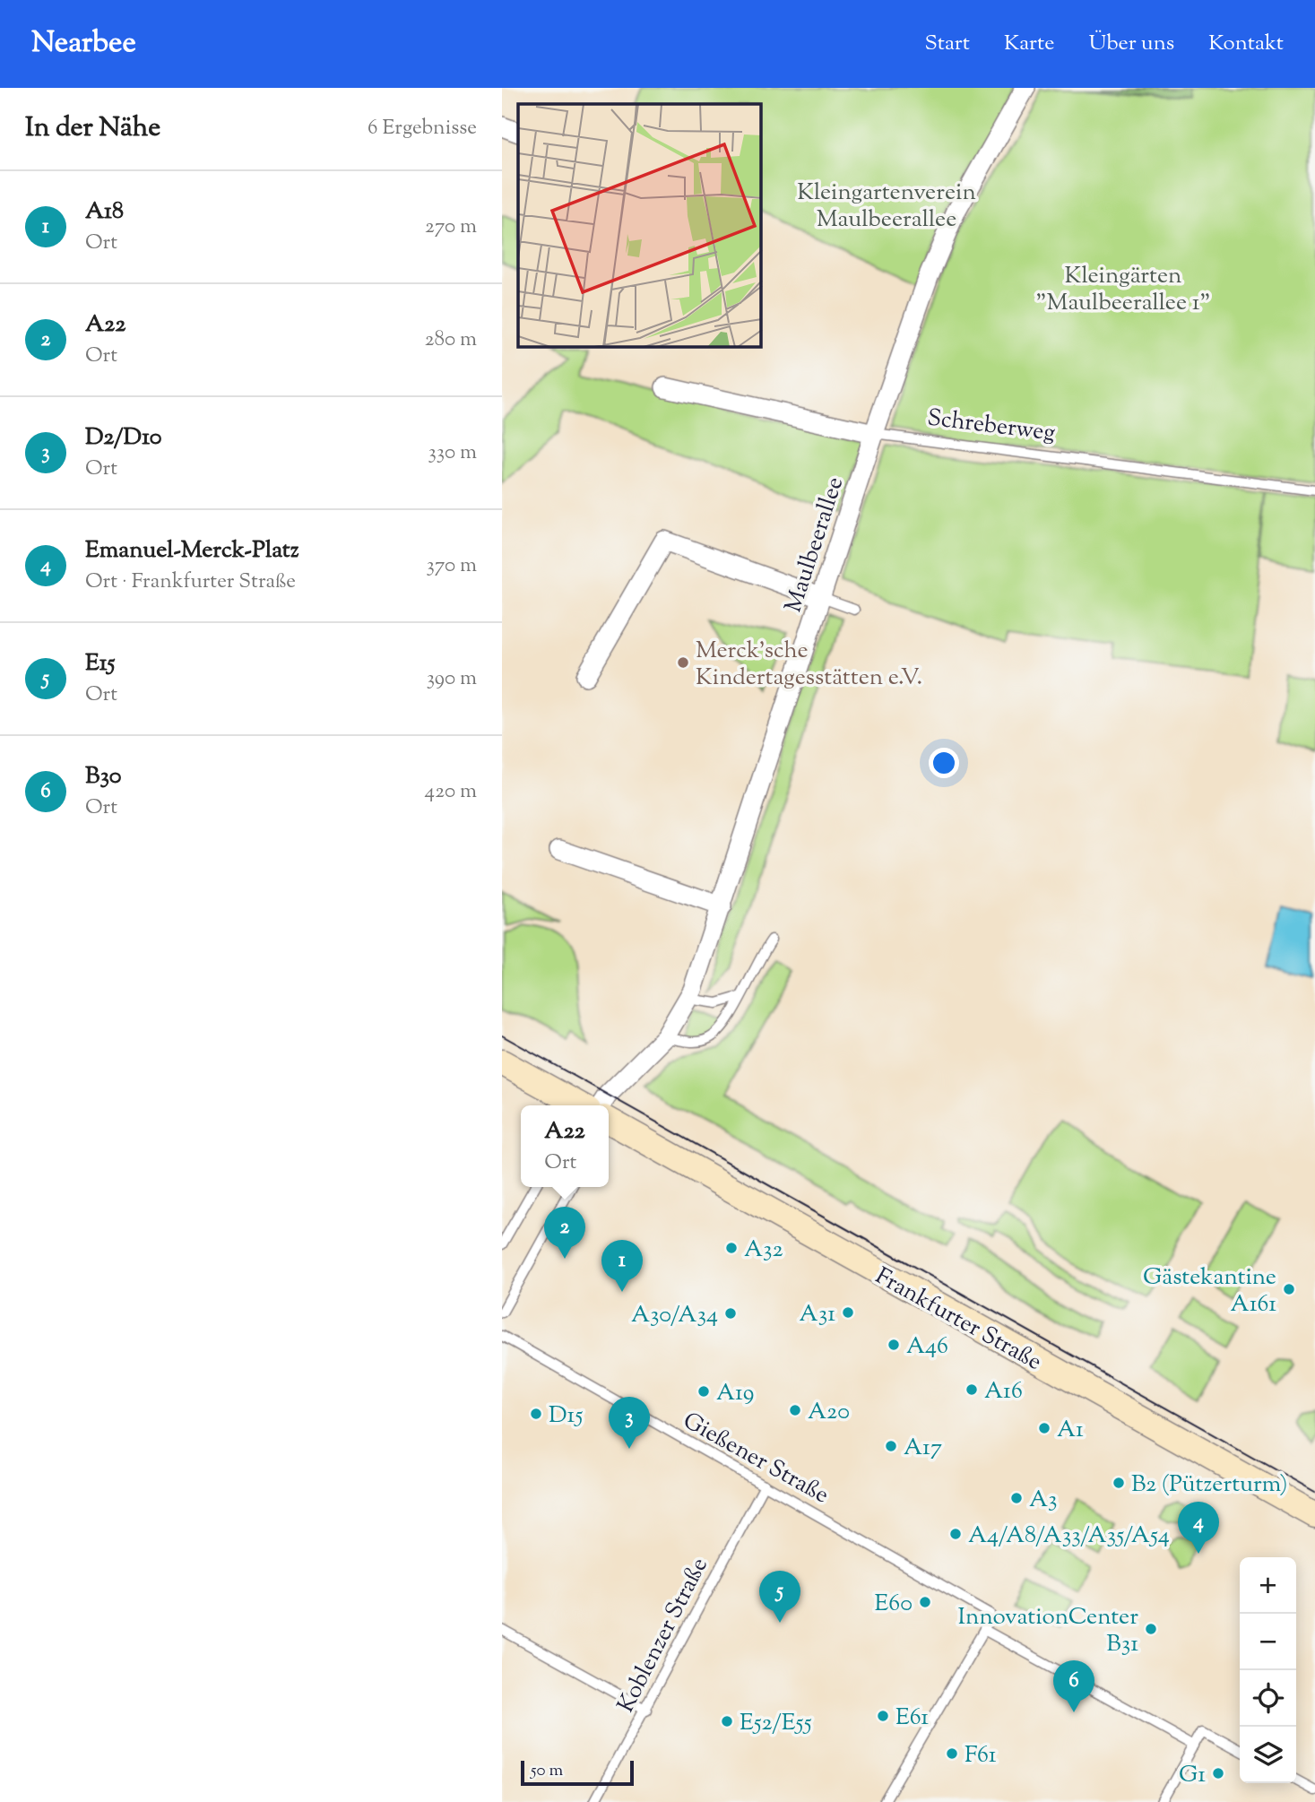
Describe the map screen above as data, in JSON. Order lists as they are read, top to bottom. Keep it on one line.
{"streets":{"main road":["Frankfurter Straße"],"street":["Schreberweg","Maulbeerallee"],"lane":["Gießener Straße","Koblenzer Straße"]},"crossings":[["Schreberweg","Maulbeerallee"],["Gießener Straße","Koblenzer Straße"]],"parks":["Kleingartenverein Maulbeerallee","Kleingärten \"Maulbeerallee 1\""],"places":["Merck'sche Kindertagesstätten e.V.","A32","Gästekantine A161","A31","A30/A34","A46","A16","A19","A20","D15","A1","A17","B2 (Pützerturm)","A3","A4/A8/A33/A35/A54","E60","InnovationCenter B31","E61","E52/E55","F61","G1"],"scale_bar":"50 m","page":{"header":"Nearbee","nav":["Start","Karte","Über uns","Kontakt"],"heading":["In der Nähe","6 Ergebnisse"],"list":[{"mark":"1","name":"A18","note":"Ort","value":"270 m"},{"mark":"2","name":"A22","note":"Ort","value":"280 m"},{"mark":"3","name":"D2/D10","note":"Ort","value":"330 m"},{"mark":"4","name":"Emanuel-Merck-Platz","note":"Ort · Frankfurter Straße","value":"370 m"},{"mark":"5","name":"E15","note":"Ort","value":"390 m"},{"mark":"6","name":"B30","note":"Ort","value":"420 m"}],"popup":["A22","Ort"],"pins":["2","1","3","4","5","6"],"map_buttons":["+","−"],"scale":"50 m"}}
